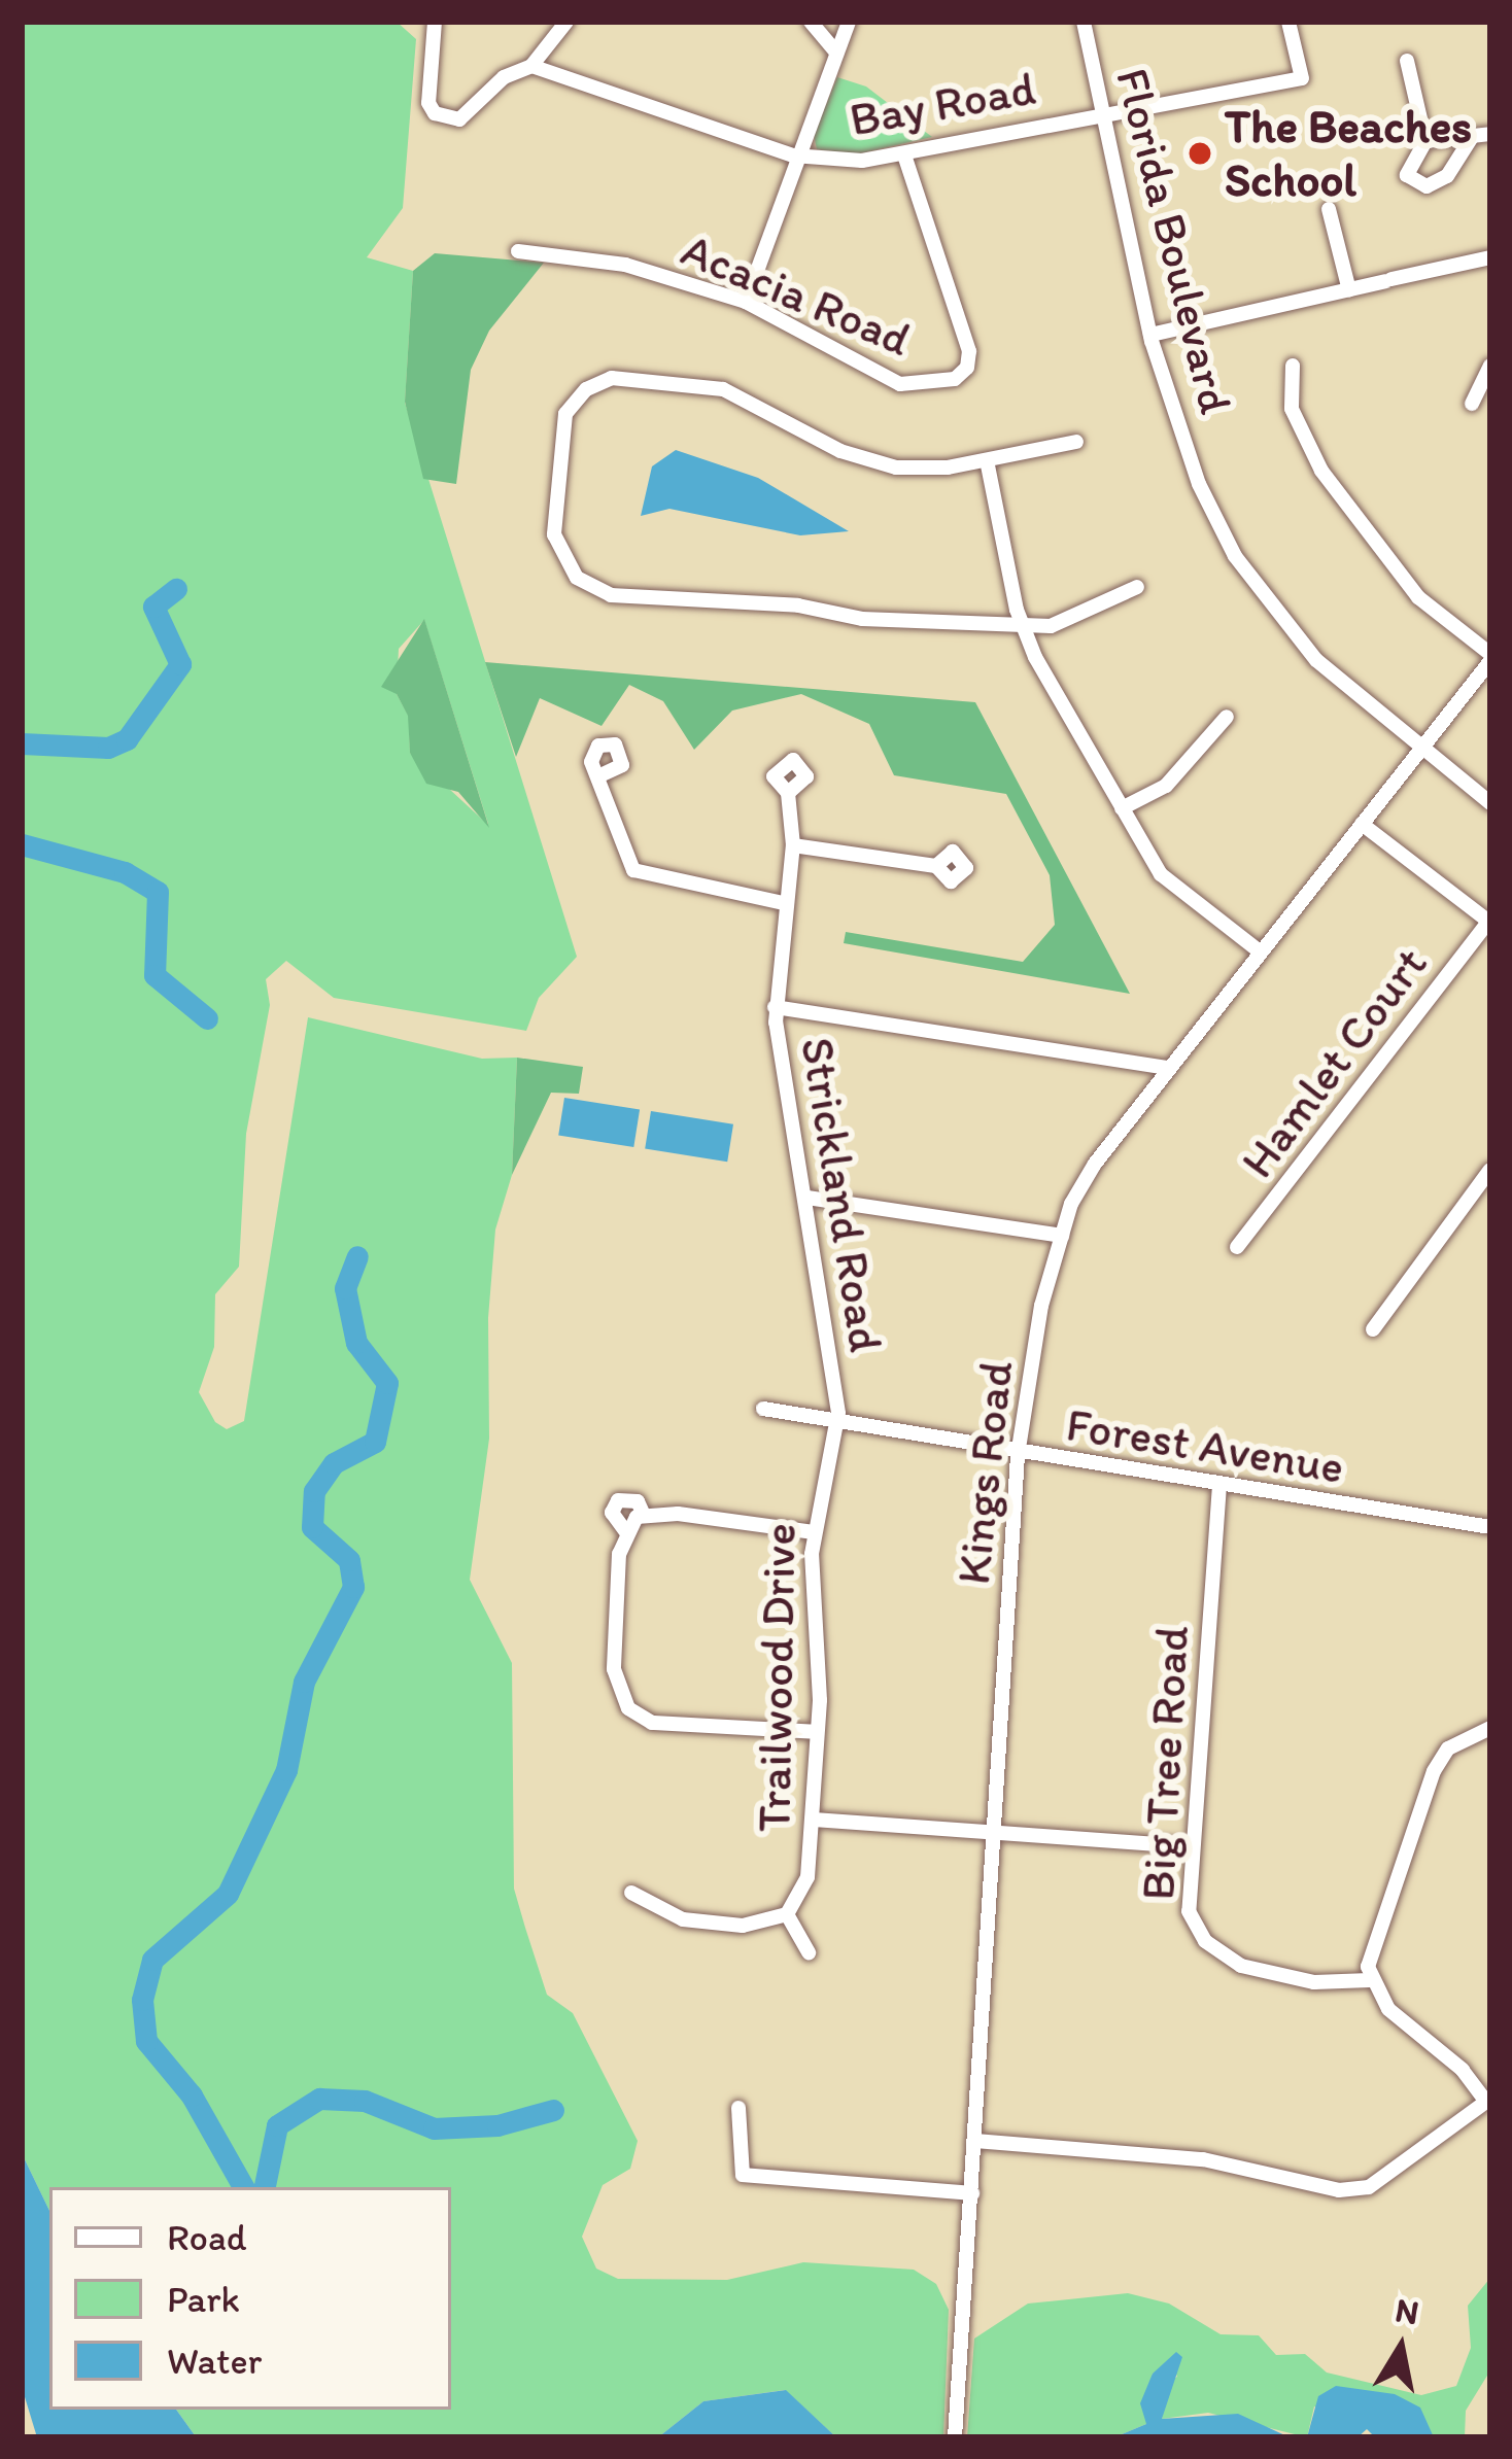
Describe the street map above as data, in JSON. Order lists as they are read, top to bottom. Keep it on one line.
{"streets":{"street":["Bay Road","Florida Boulevard","Acacia Road","Hamlet Court","Strickland Road","Forest Avenue","Kings Road","Trailwood Drive","Big Tree Road"]},"crossings":[["Bay Road","Florida Boulevard"],["Bay Road","Acacia Road"],["Florida Boulevard","Kings Road"],["Strickland Road","Forest Avenue"],["Strickland Road","Kings Road"],["Strickland Road","Trailwood Drive"],["Forest Avenue","Kings Road"],["Forest Avenue","Trailwood Drive"],["Forest Avenue","Big Tree Road"]],"places":["The Beaches School"],"legend":["Road","Park","Water"],"north":"top"}
